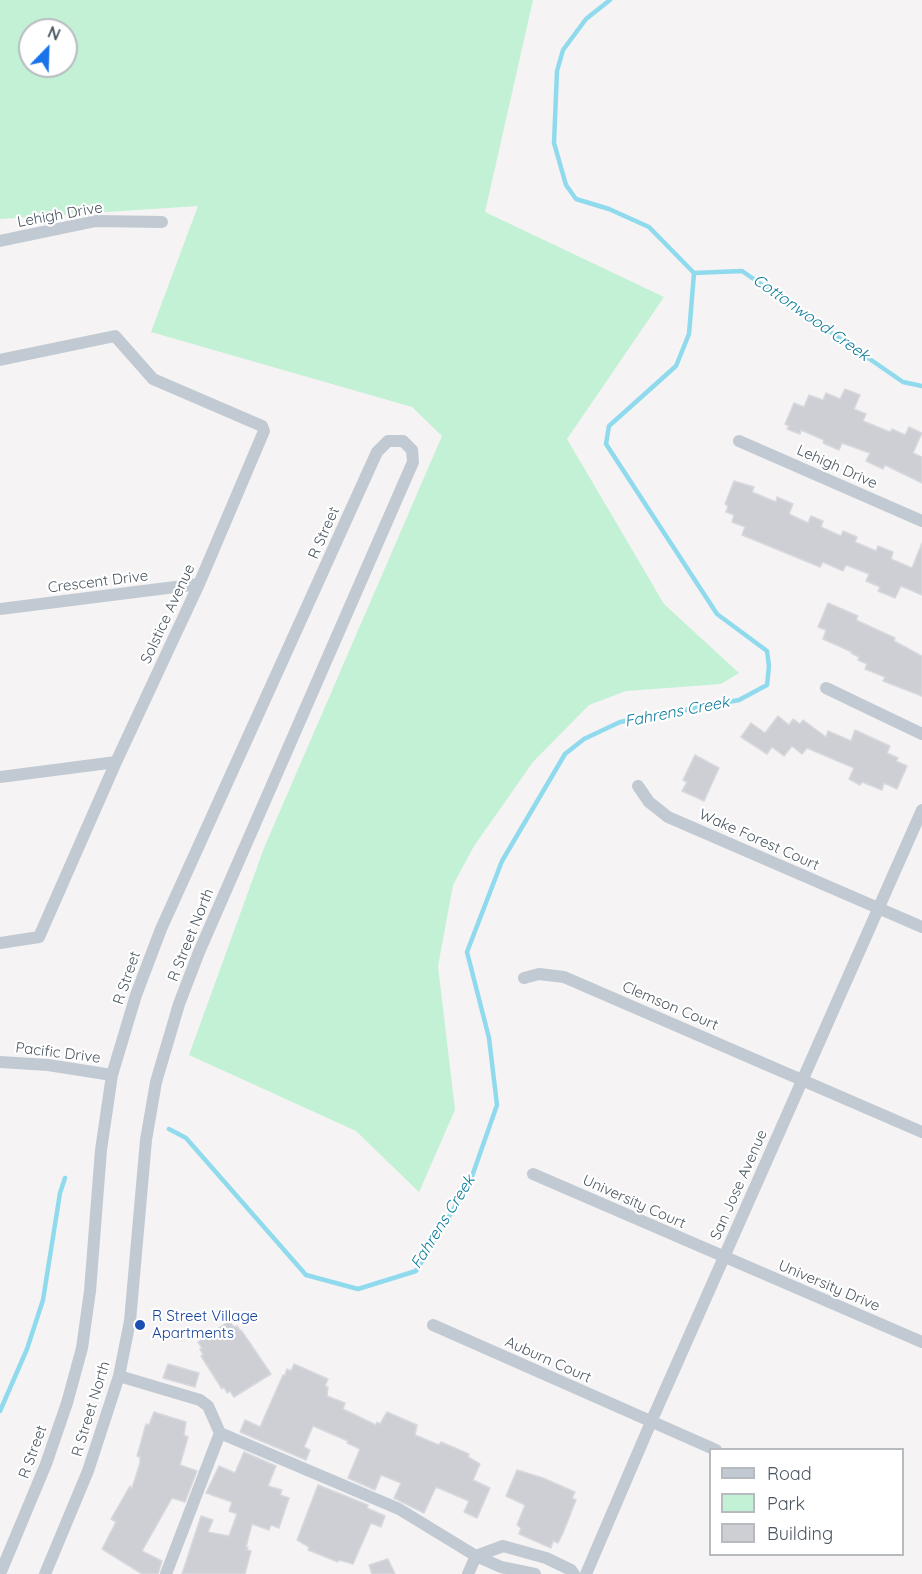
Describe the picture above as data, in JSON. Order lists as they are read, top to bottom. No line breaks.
{"streets":{"street":["Lehigh Drive","R Street","Crescent Drive","Solstice Avenue","Wake Forest Court","R Street North","Clemson Court","Pacific Drive","San Jose Avenue","University Court","University Drive","Auburn Court"]},"crossings":[["R Street","R Street North"],["R Street","Pacific Drive"],["Crescent Drive","Solstice Avenue"],["Wake Forest Court","San Jose Avenue"],["Clemson Court","San Jose Avenue"],["San Jose Avenue","University Court"],["San Jose Avenue","University Drive"],["San Jose Avenue","Auburn Court"],["University Court","University Drive"]],"water":["Cottonwood Creek","Fahrens Creek"],"places":["R Street Village Apartments"],"legend":["Road","Park","Building"],"north":"top right"}
